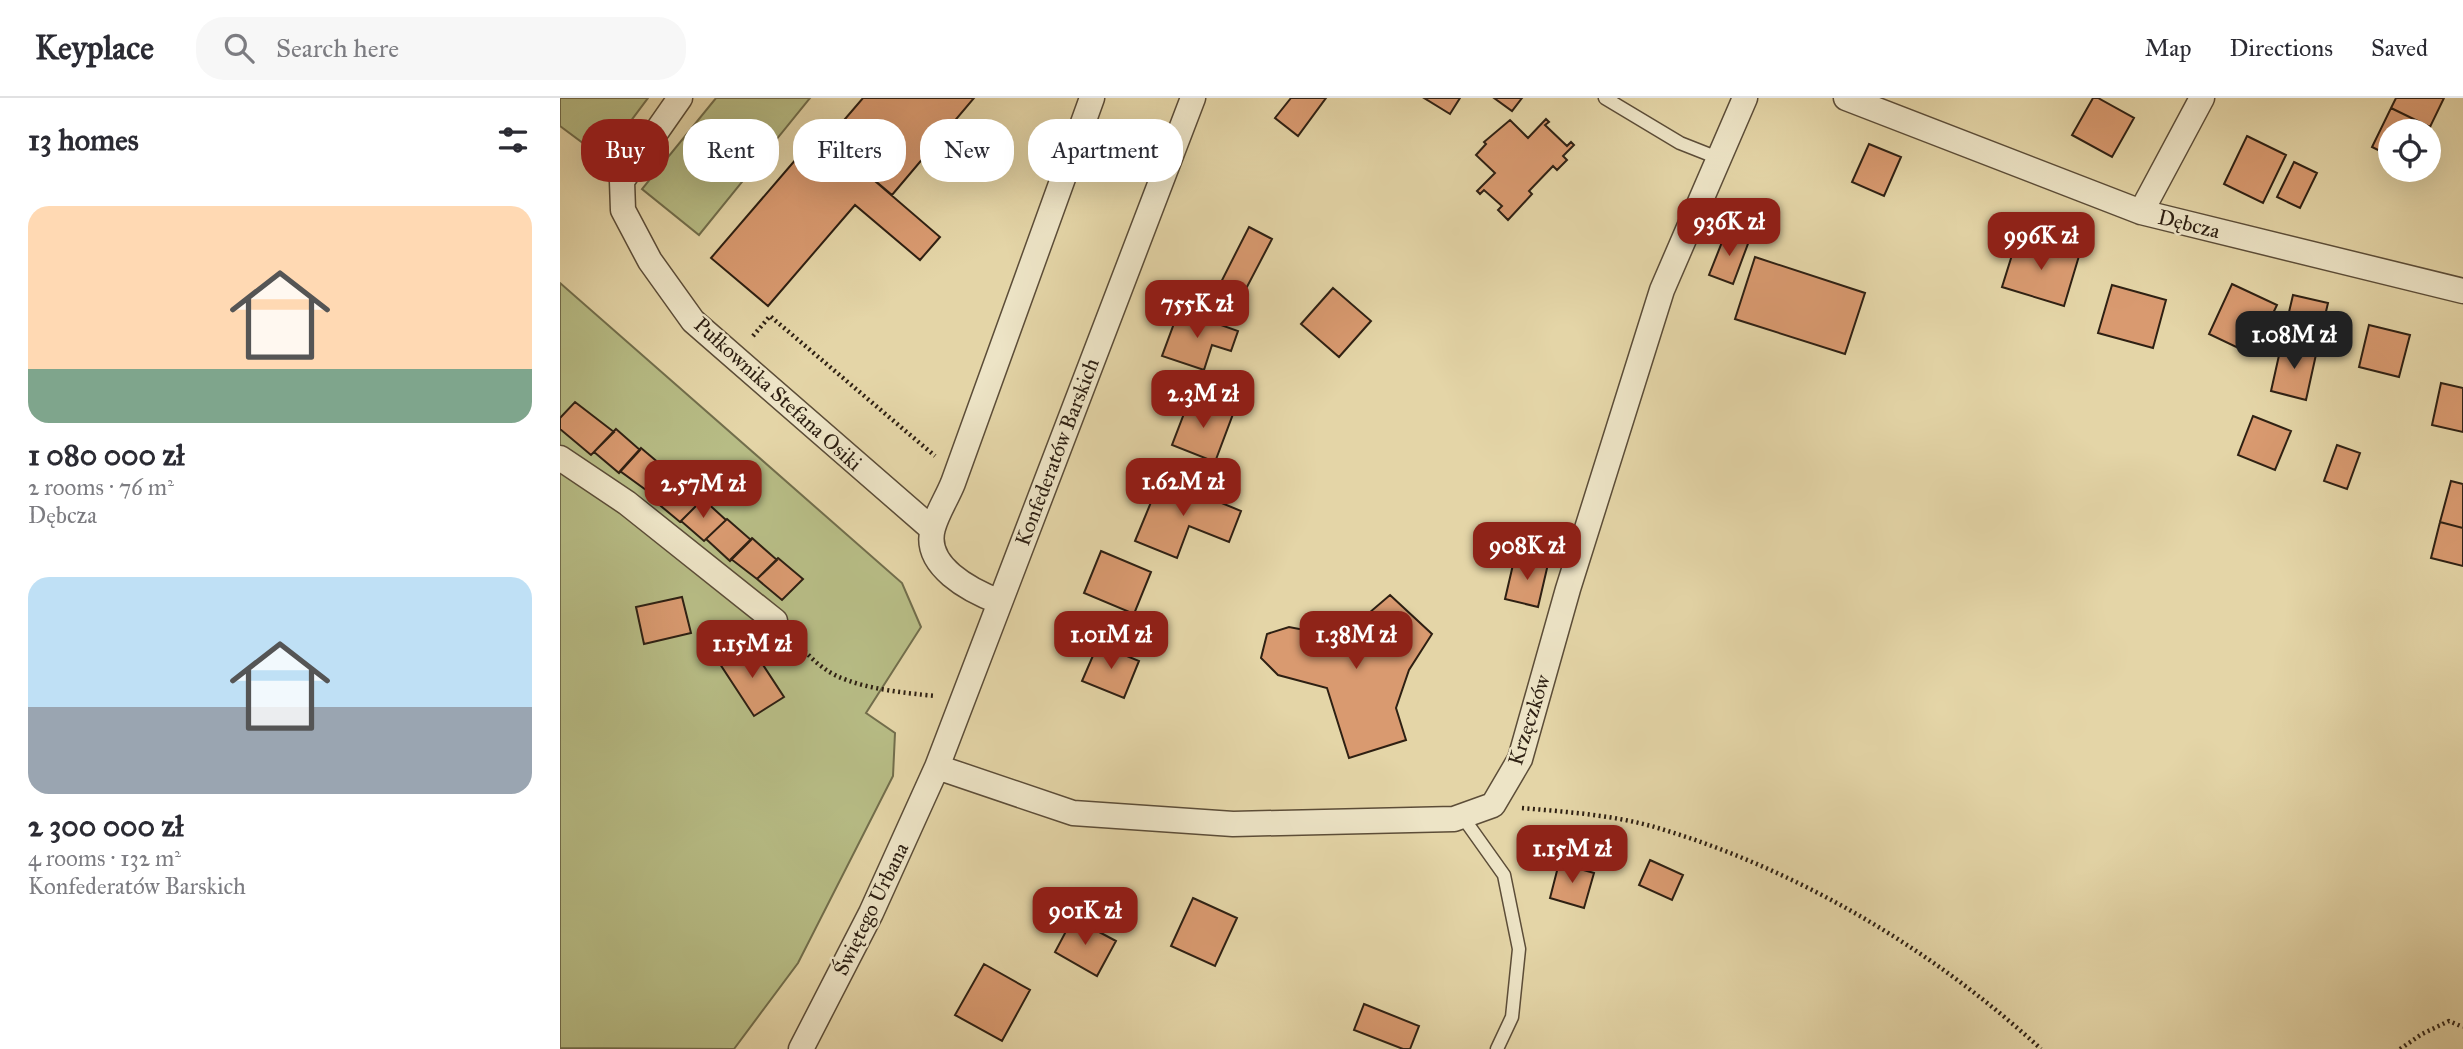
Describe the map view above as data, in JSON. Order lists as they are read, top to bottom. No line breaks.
{"streets":{"street":["Dębcza","Pułkownika Stefana Osiki","Konfederatów Barskich","Krzęczków","Świętego Urbana"]},"crossings":[["Konfederatów Barskich","Świętego Urbana"]],"page":{"header":"Keyplace","search":"Search here","nav":["Map","Directions","Saved"],"heading":"13 homes","chip":["Buy","Rent","Filters","New","Apartment"],"list":[{"name":"1 080 000 zł","note":"2 rooms · 76 m² · Dębcza"},{"name":"2 300 000 zł","note":"4 rooms · 132 m² · Konfederatów Barskich"}],"price":["936K zł","996K zł","755K zł","1.08M zł","2.3M zł","1.62M zł","2.57M zł","908K zł","1.01M zł","1.38M zł","1.15M zł","1.15M zł","901K zł"]}}
